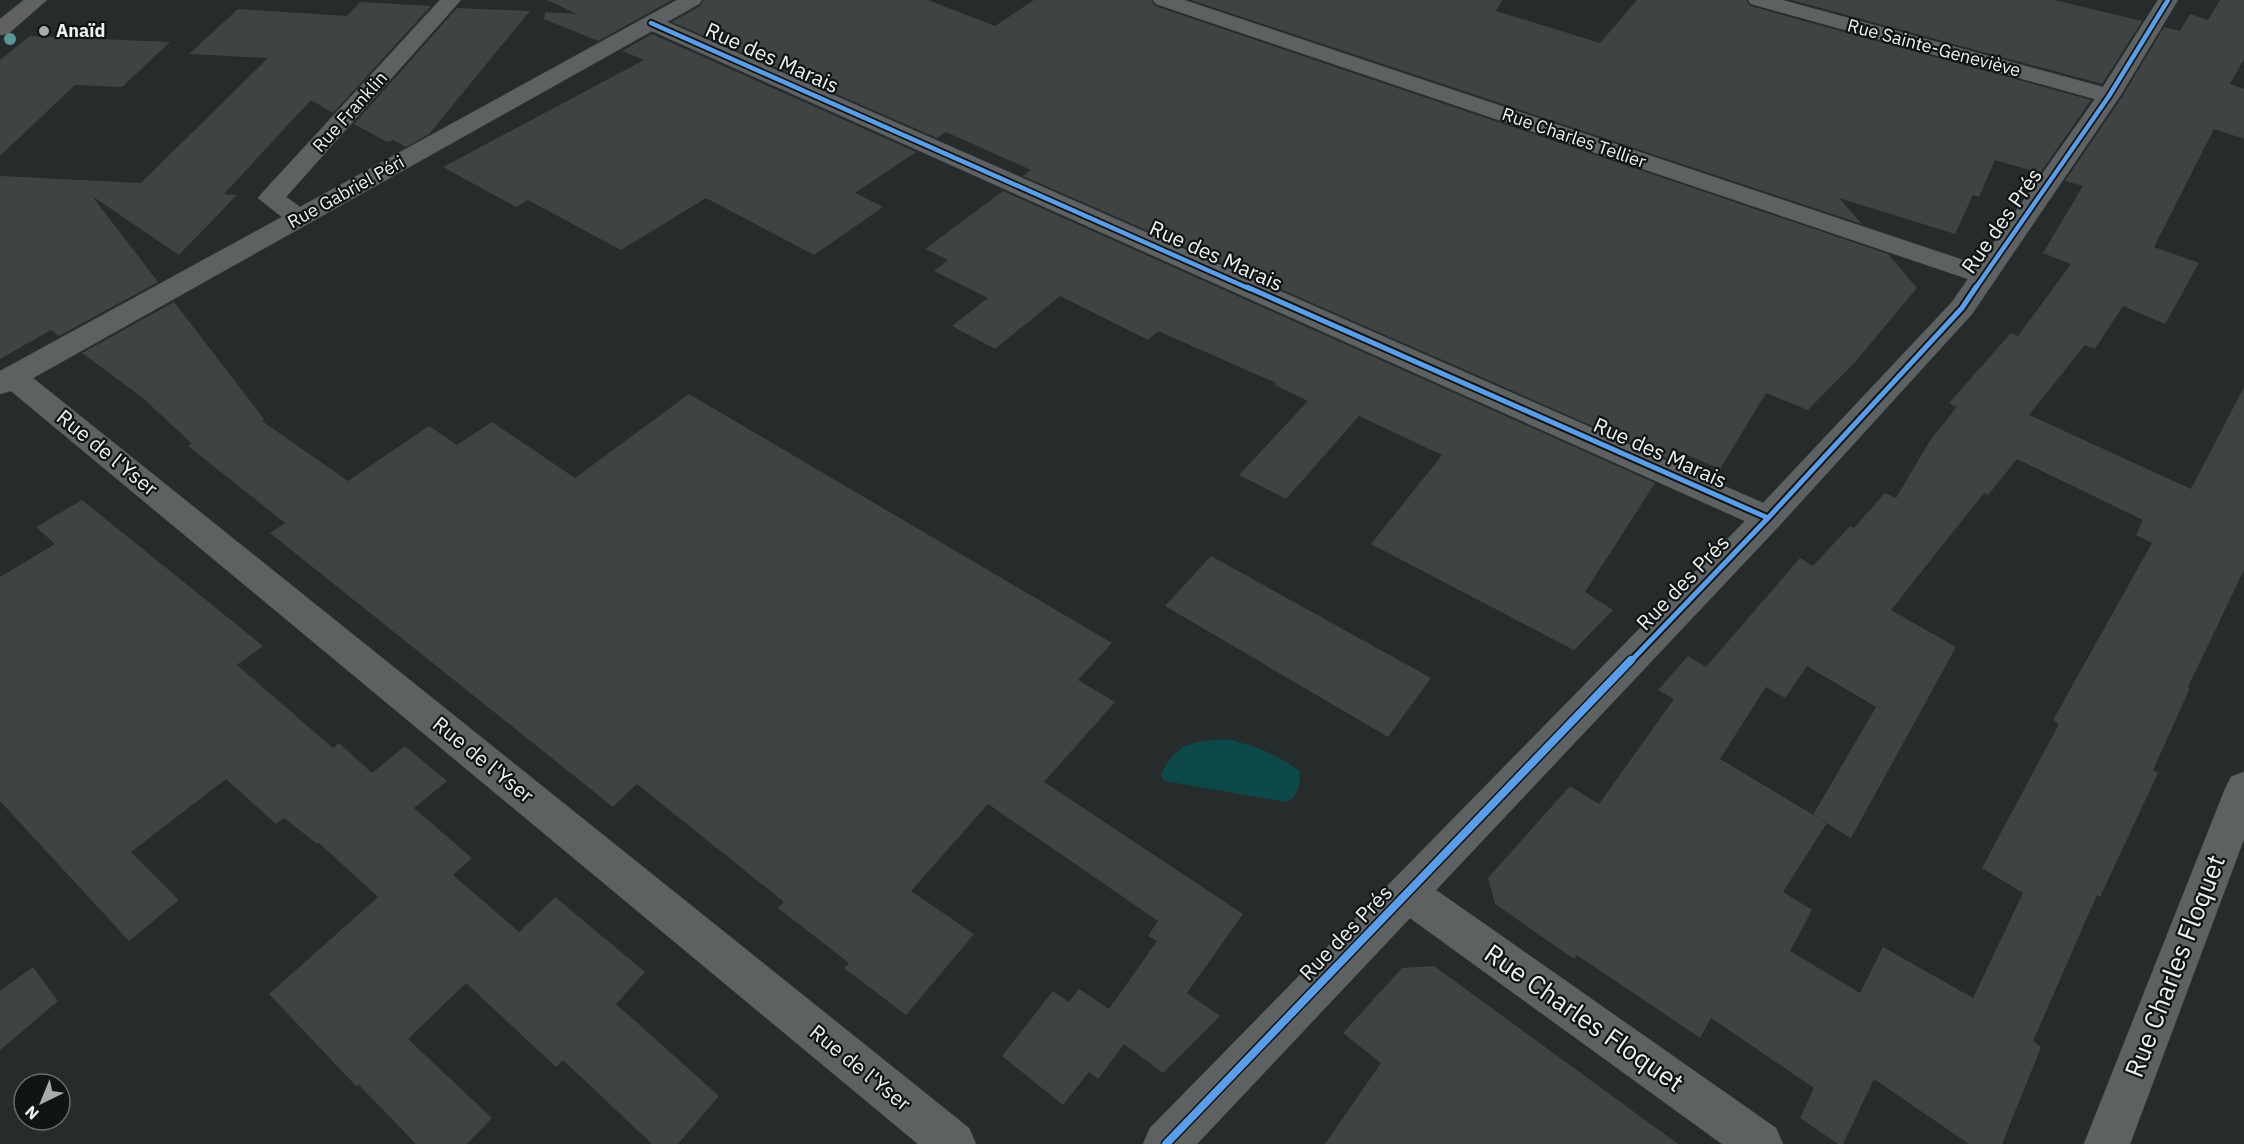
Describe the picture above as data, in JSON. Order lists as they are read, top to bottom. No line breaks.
{"streets":{"street":["Rue Sainte-Geneviève","Rue des Marais","Rue Franklin","Rue Charles Tellier","Rue Gabriel Péri","Rue des Prés","Rue de l'Yser","Rue Charles Floquet"]},"crossings":[["Rue Sainte-Geneviève","Rue des Prés"],["Rue des Marais","Rue Gabriel Péri"],["Rue des Marais","Rue des Prés"],["Rue Franklin","Rue Gabriel Péri"],["Rue Charles Tellier","Rue des Prés"],["Rue Gabriel Péri","Rue de l'Yser"],["Rue des Prés","Rue Charles Floquet"]],"places":["Anaïd"],"north":"bottom left"}
